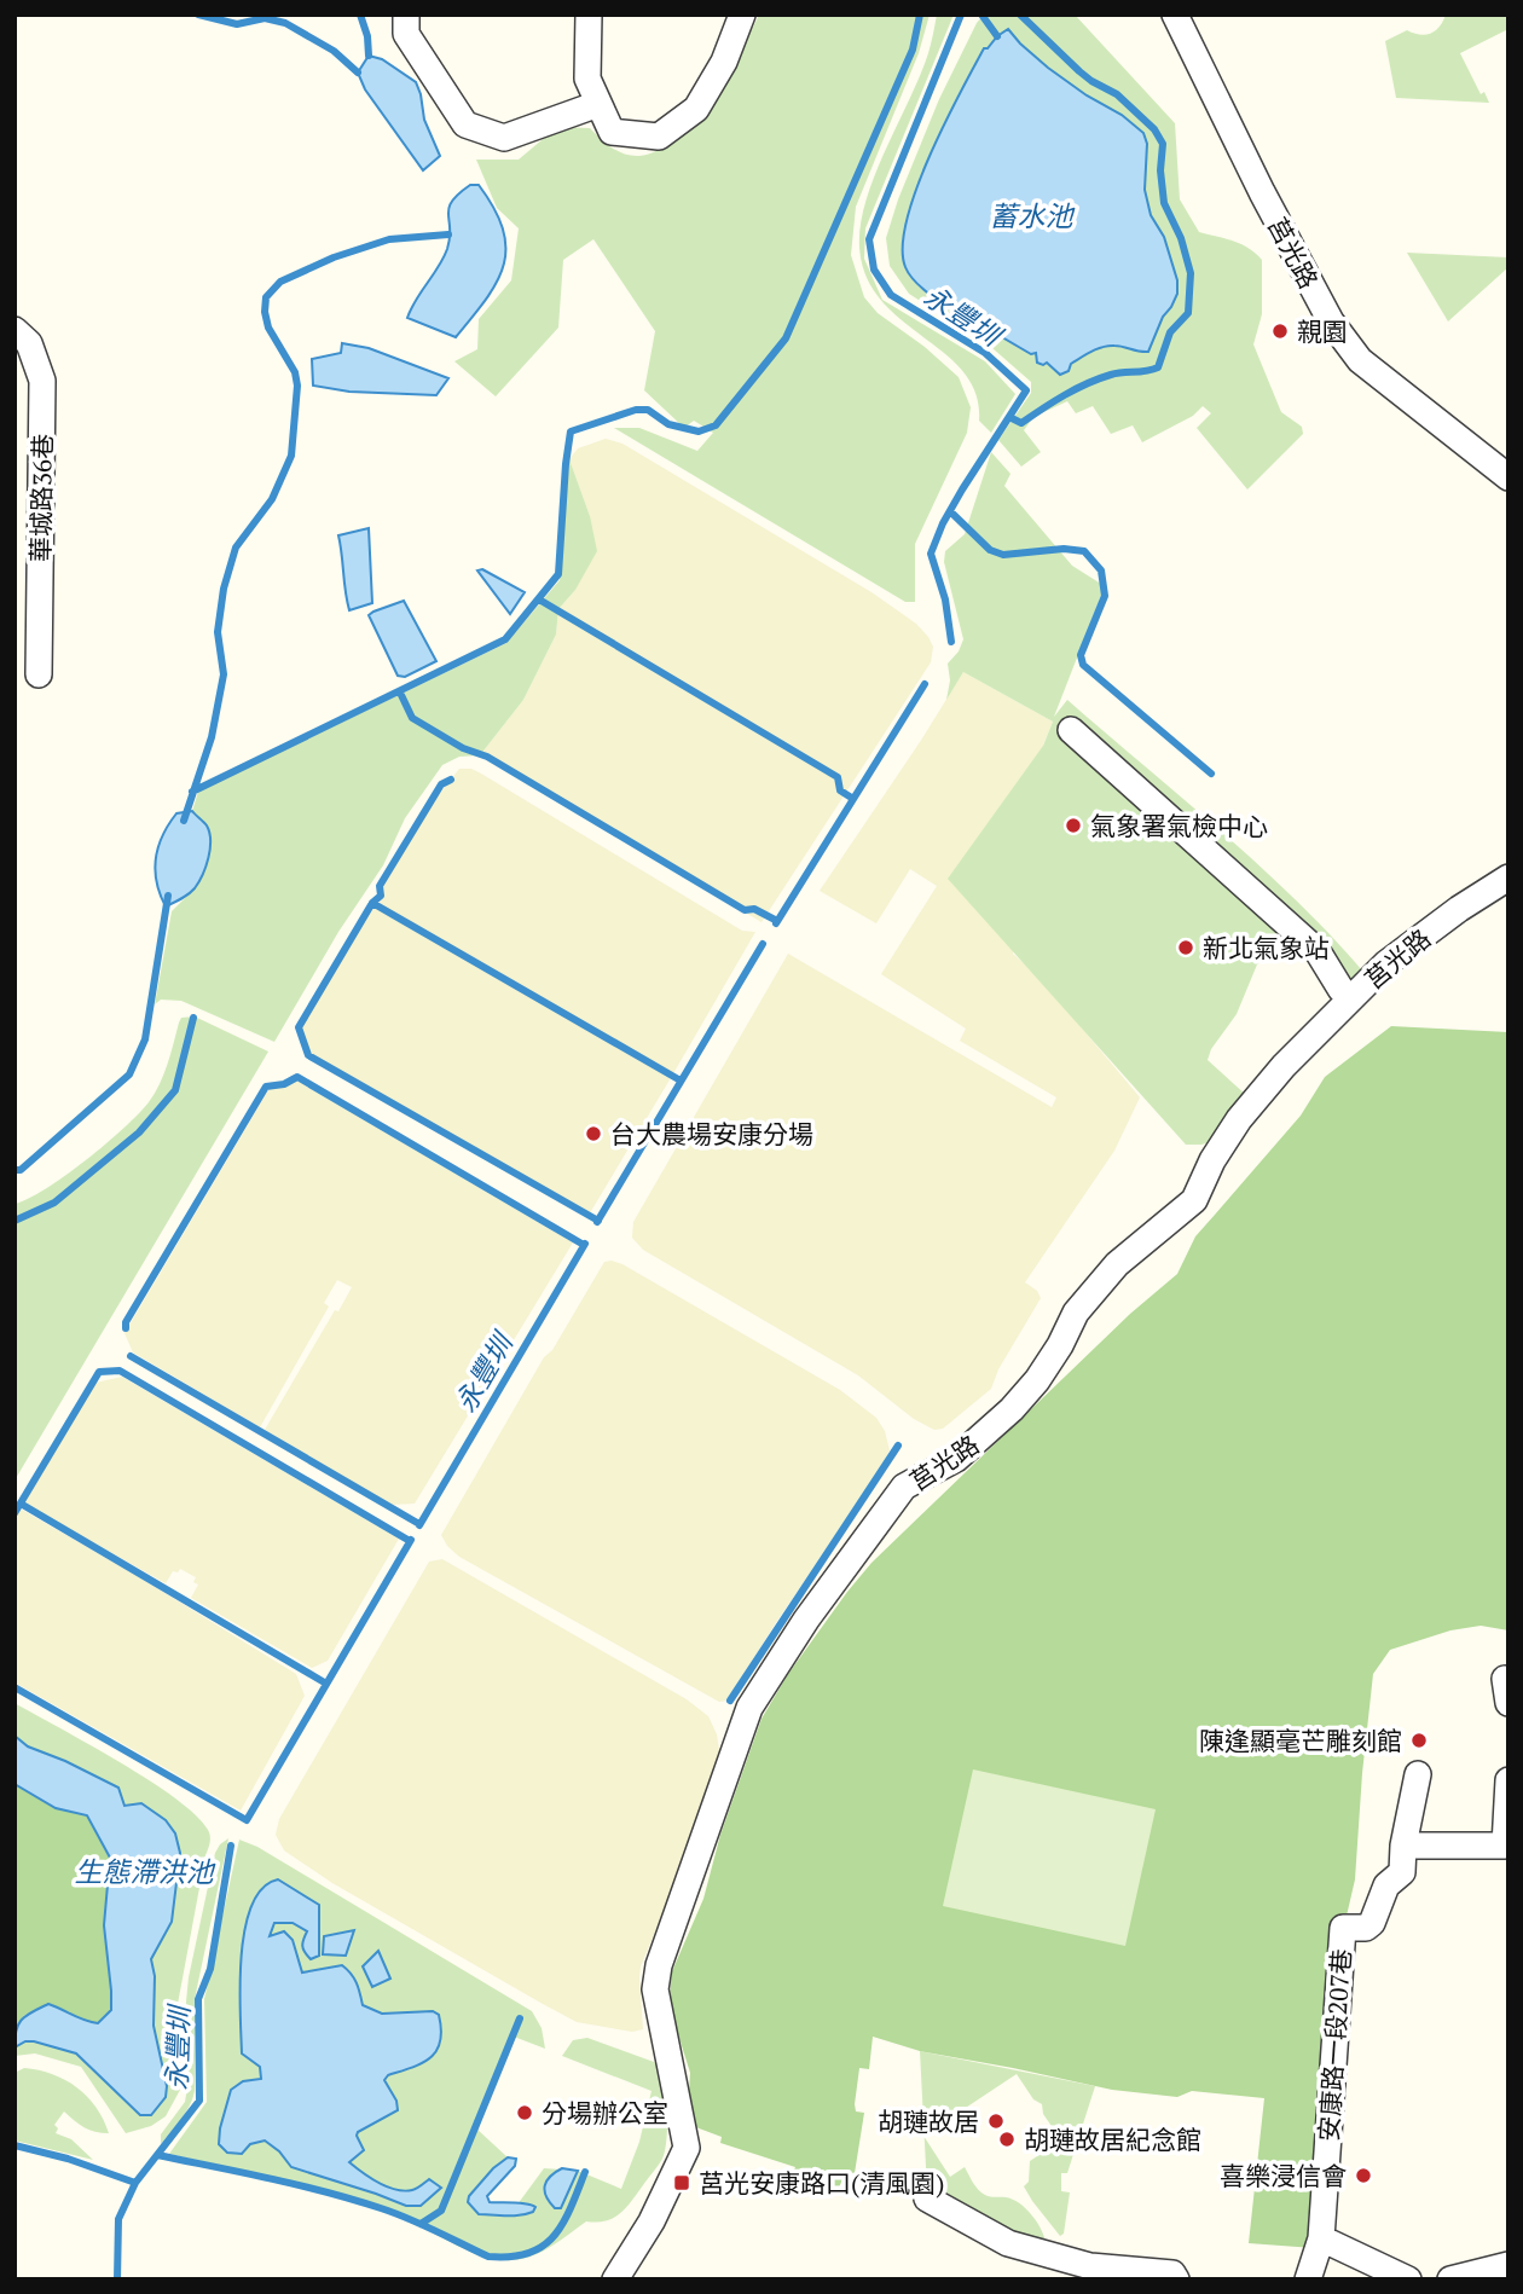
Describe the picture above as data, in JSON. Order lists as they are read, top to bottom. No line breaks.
{"streets":{"lane":["莒光路","華城路36巷","安康路一段207巷"]},"water":["蓄水池","永豐圳","生態滯洪池"],"places":{"other":["親園","氣象署氣檢中心","新北氣象站","台大農場安康分場","陳逢顯毫芒雕刻館","分場辦公室","胡璉故居","胡璉故居紀念館","喜樂浸信會"],"transit":["莒光安康路口(清風園)"]}}
